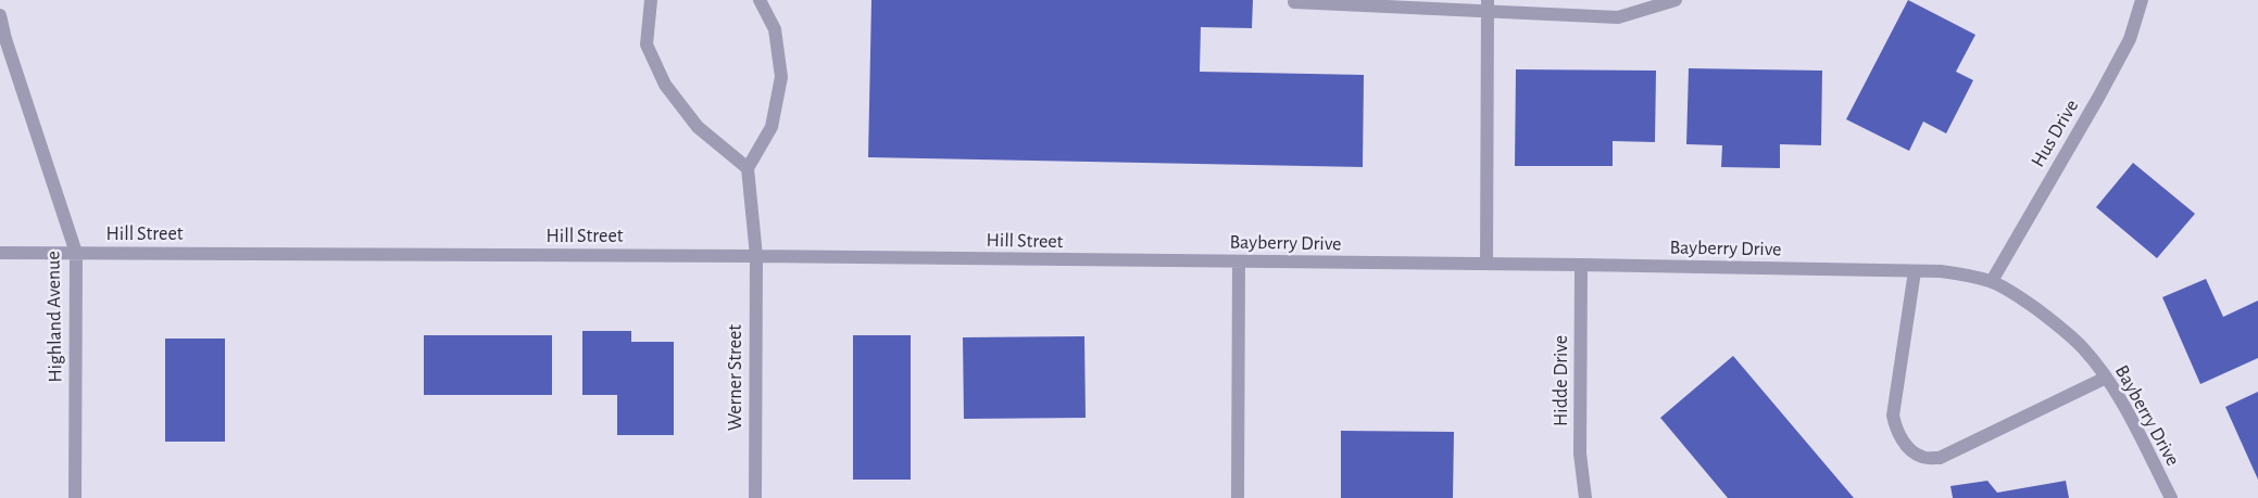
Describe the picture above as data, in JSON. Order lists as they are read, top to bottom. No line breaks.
{"streets":{"street":["Hus Drive","Hill Street","Bayberry Drive","Highland Avenue","Werner Street","Hidde Drive"]},"crossings":[["Hus Drive","Bayberry Drive"],["Hill Street","Bayberry Drive"],["Hill Street","Highland Avenue"],["Hill Street","Werner Street"],["Bayberry Drive","Hidde Drive"]]}
